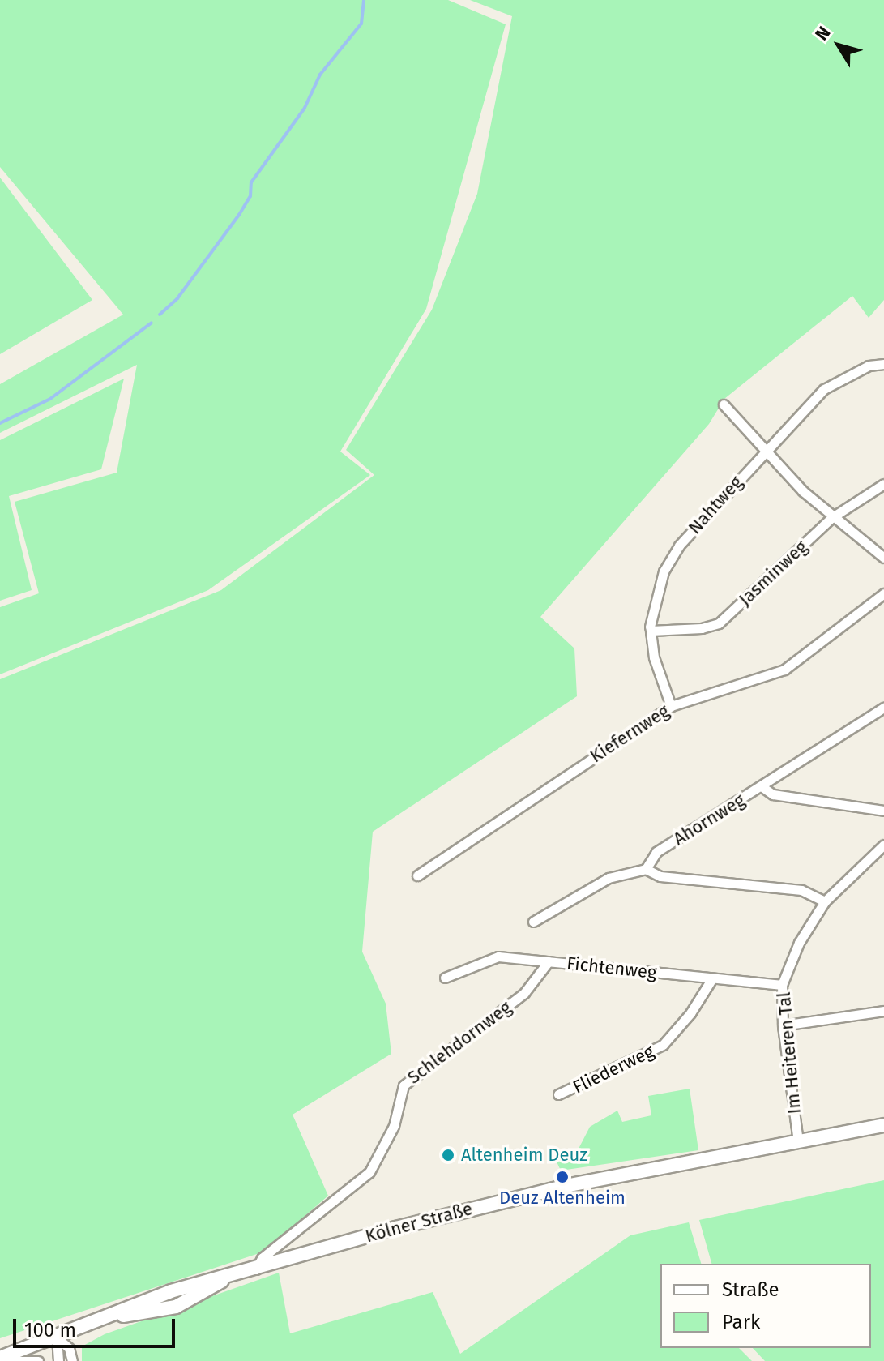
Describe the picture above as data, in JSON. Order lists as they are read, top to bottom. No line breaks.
{"streets":{"main road":["Kölner Straße"],"street":["Nahtweg","Jasminweg","Kiefernweg","Ahornweg","Fichtenweg","Schlehdornweg","Im Heiteren Tal","Fliederweg"]},"crossings":[["Nahtweg","Jasminweg"],["Nahtweg","Kiefernweg"],["Fichtenweg","Schlehdornweg"],["Fichtenweg","Im Heiteren Tal"],["Fichtenweg","Fliederweg"],["Schlehdornweg","Kölner Straße"],["Im Heiteren Tal","Kölner Straße"]],"places":["Altenheim Deuz","Deuz Altenheim"],"legend":["Straße","Park"],"scale_bar":"100 m","north":"top left"}
